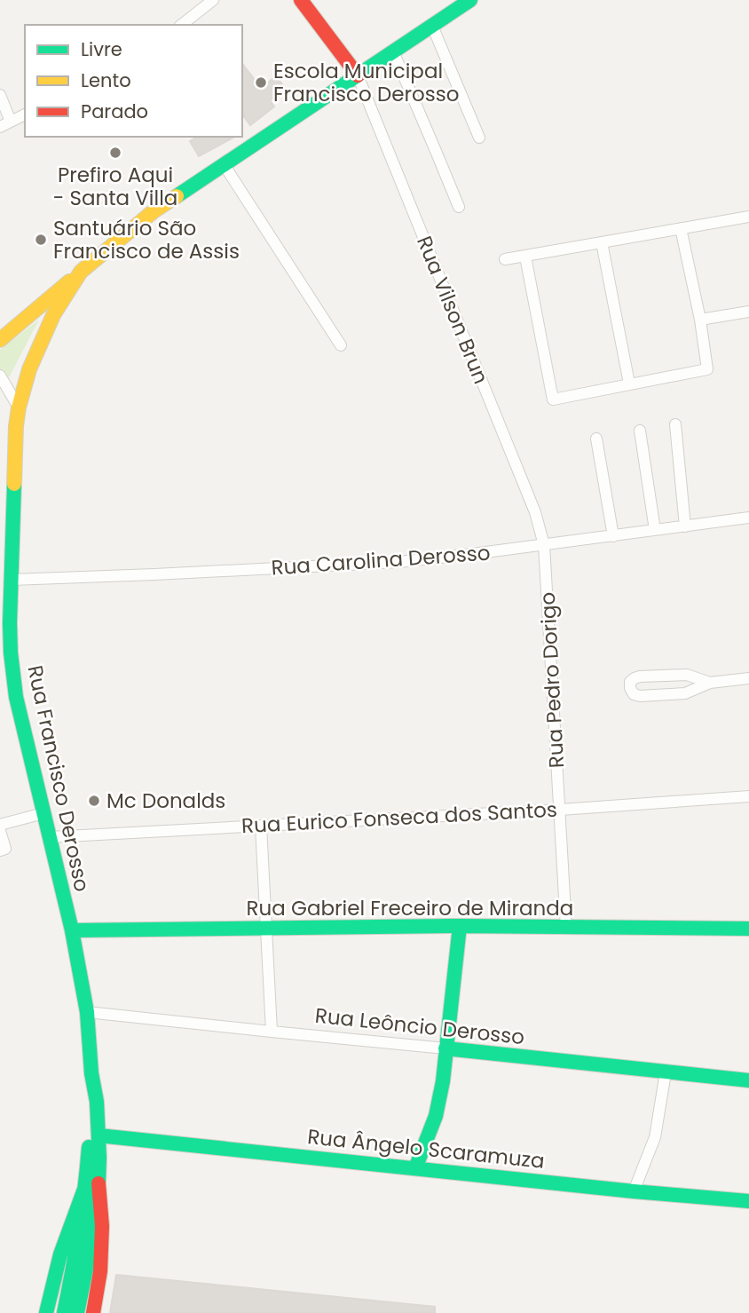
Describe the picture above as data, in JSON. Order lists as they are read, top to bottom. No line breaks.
{"streets":{"main road":["Rua Francisco Derosso","Rua Gabriel Freceiro de Miranda","Rua Leôncio Derosso","Rua Ângelo Scaramuza"],"street":["Rua Vilson Brun","Rua Carolina Derosso","Rua Pedro Dorigo","Rua Eurico Fonseca dos Santos"]},"crossings":[["Rua Vilson Brun","Rua Carolina Derosso"],["Rua Vilson Brun","Rua Pedro Dorigo"],["Rua Vilson Brun","Rua Francisco Derosso"],["Rua Carolina Derosso","Rua Pedro Dorigo"],["Rua Carolina Derosso","Rua Francisco Derosso"],["Rua Pedro Dorigo","Rua Eurico Fonseca dos Santos"],["Rua Pedro Dorigo","Rua Gabriel Freceiro de Miranda"],["Rua Francisco Derosso","Rua Eurico Fonseca dos Santos"],["Rua Francisco Derosso","Rua Gabriel Freceiro de Miranda"],["Rua Francisco Derosso","Rua Leôncio Derosso"],["Rua Francisco Derosso","Rua Ângelo Scaramuza"]],"places":["Escola Municipal Francisco Derosso","Prefiro Aqui - Santa Villa","Santuário São Francisco de Assis","Mc Donalds"],"legend":["Livre","Lento","Parado"]}
